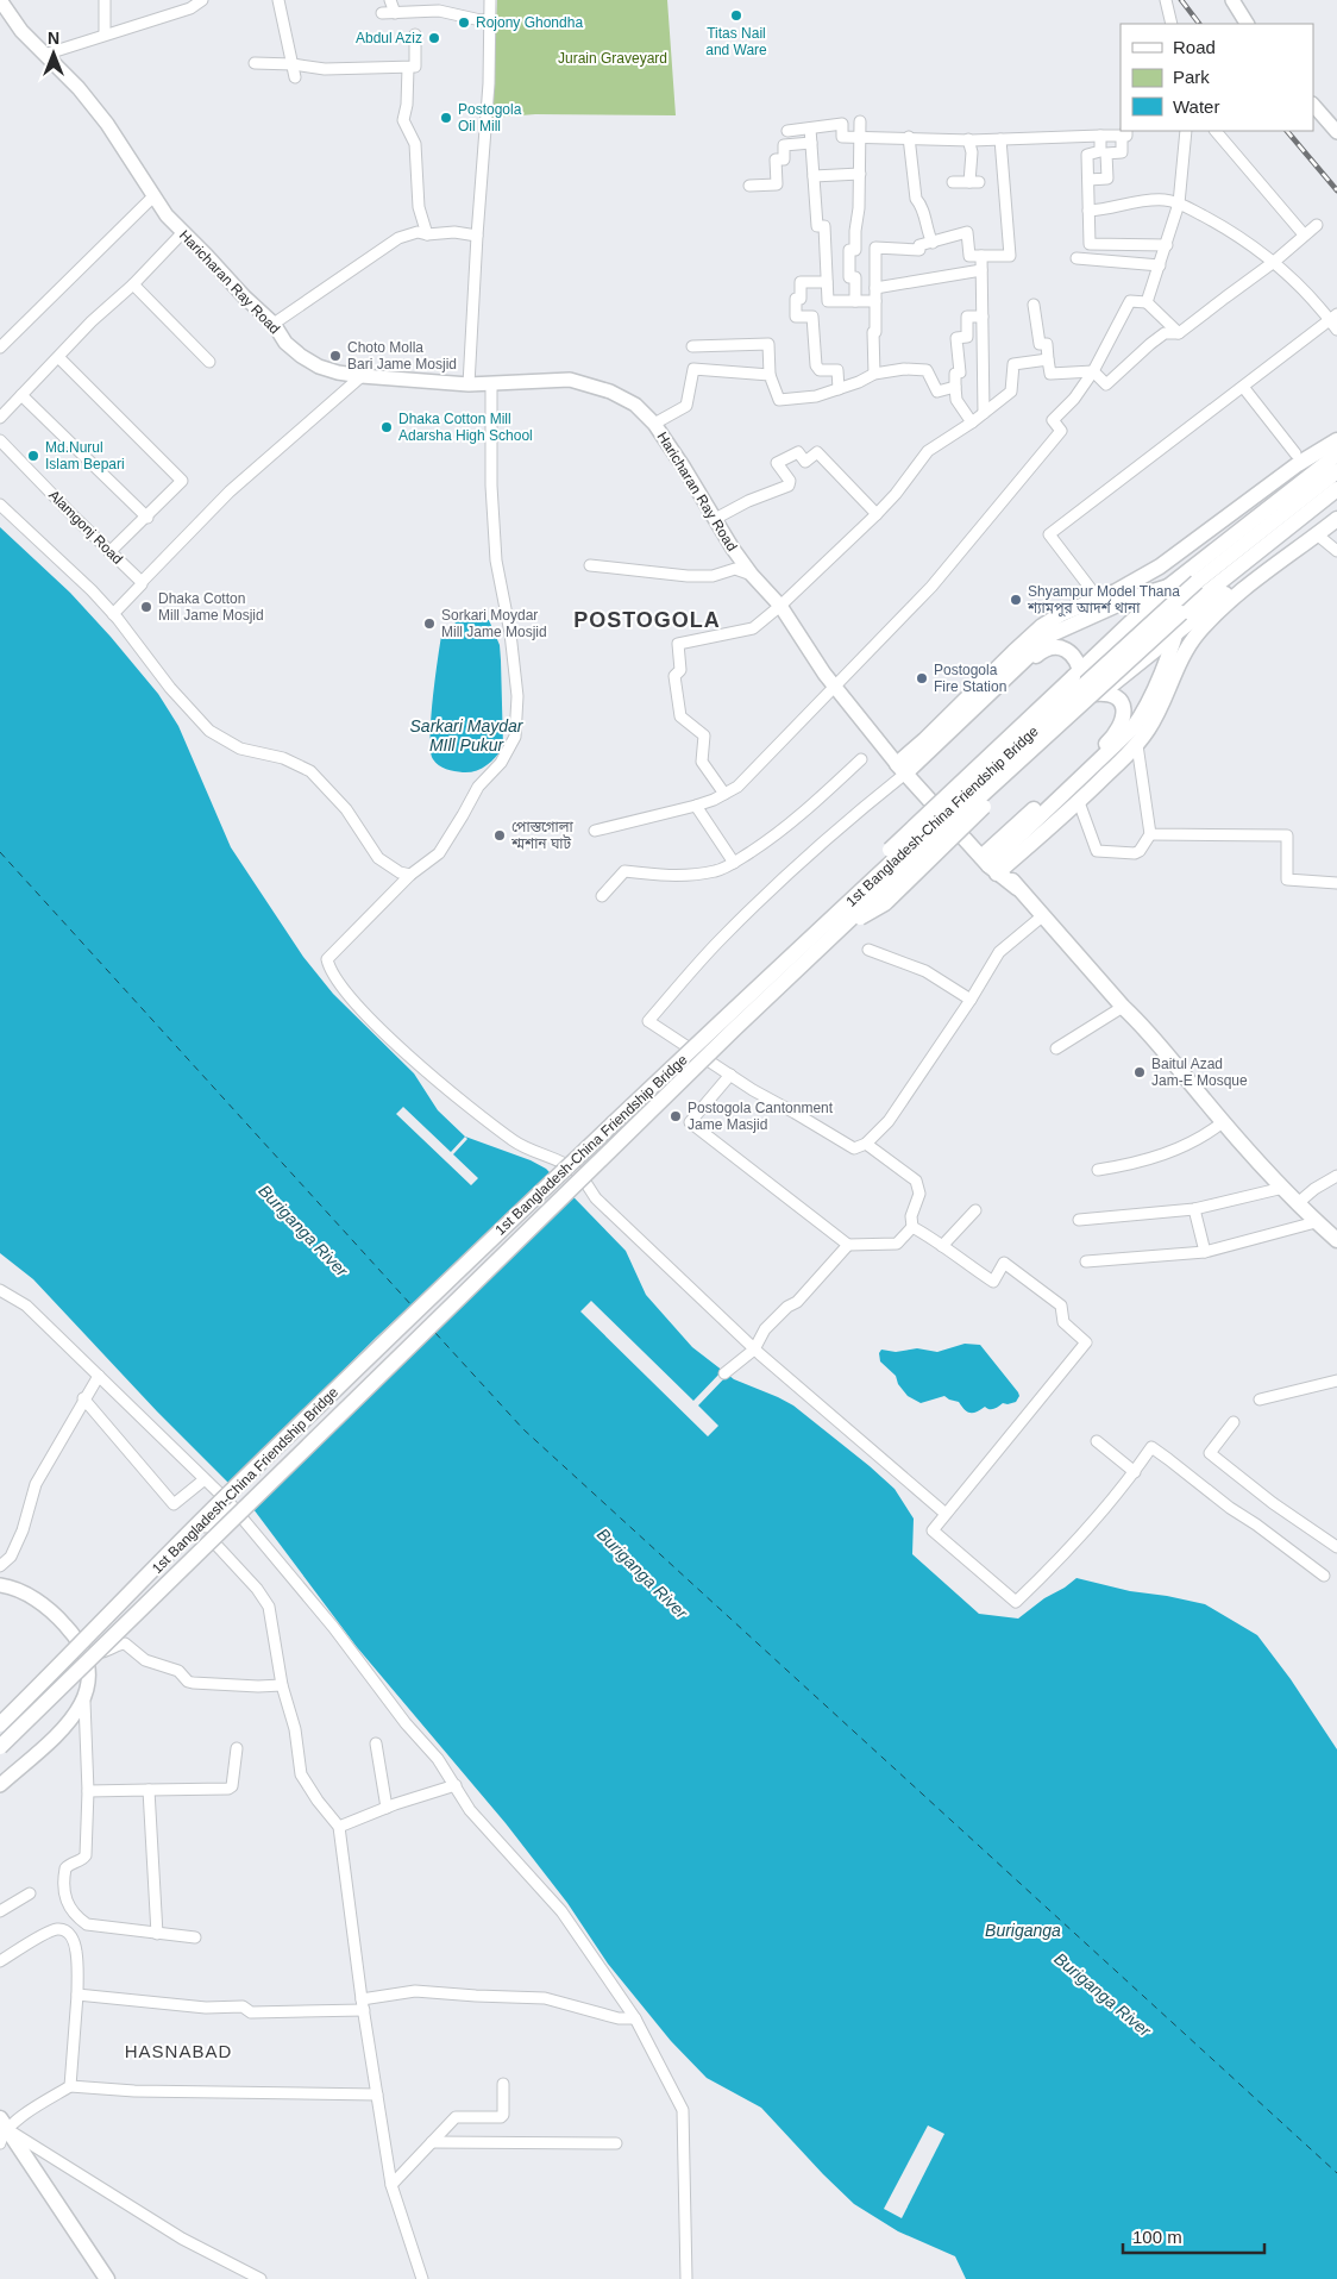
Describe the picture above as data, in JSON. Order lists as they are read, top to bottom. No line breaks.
{"streets":{"highway":["1st Bangladesh-China Friendship Bridge"],"main road":["Haricharan Ray Road"],"street":["Alamgonj Road"]},"districts":["POSTOGOLA","HASNABAD"],"water":["Sarkari Maydar MIll Pukur","Buriganga River","Buriganga"],"parks":["Jurain Graveyard"],"places":["Titas Nail and Ware","Rojony Ghondha","Abdul Aziz","Postogola Oil Mill","Choto Molla Bari Jame Mosjid","Dhaka Cotton Mill Adarsha High School","Md.Nurul Islam Bepari","Shyampur Model Thana শ্যামপুর আদর্শ থানা","Dhaka Cotton Mill Jame Mosjid","Sorkari Moydar Mill Jame Mosjid","Postogola Fire Station","পোস্তগোলা শ্মশান ঘাট","Baitul Azad Jam-E Mosque","Postogola Cantonment Jame Masjid"],"legend":["Road","Park","Water"],"scale_bar":"100 m","north":"top"}
